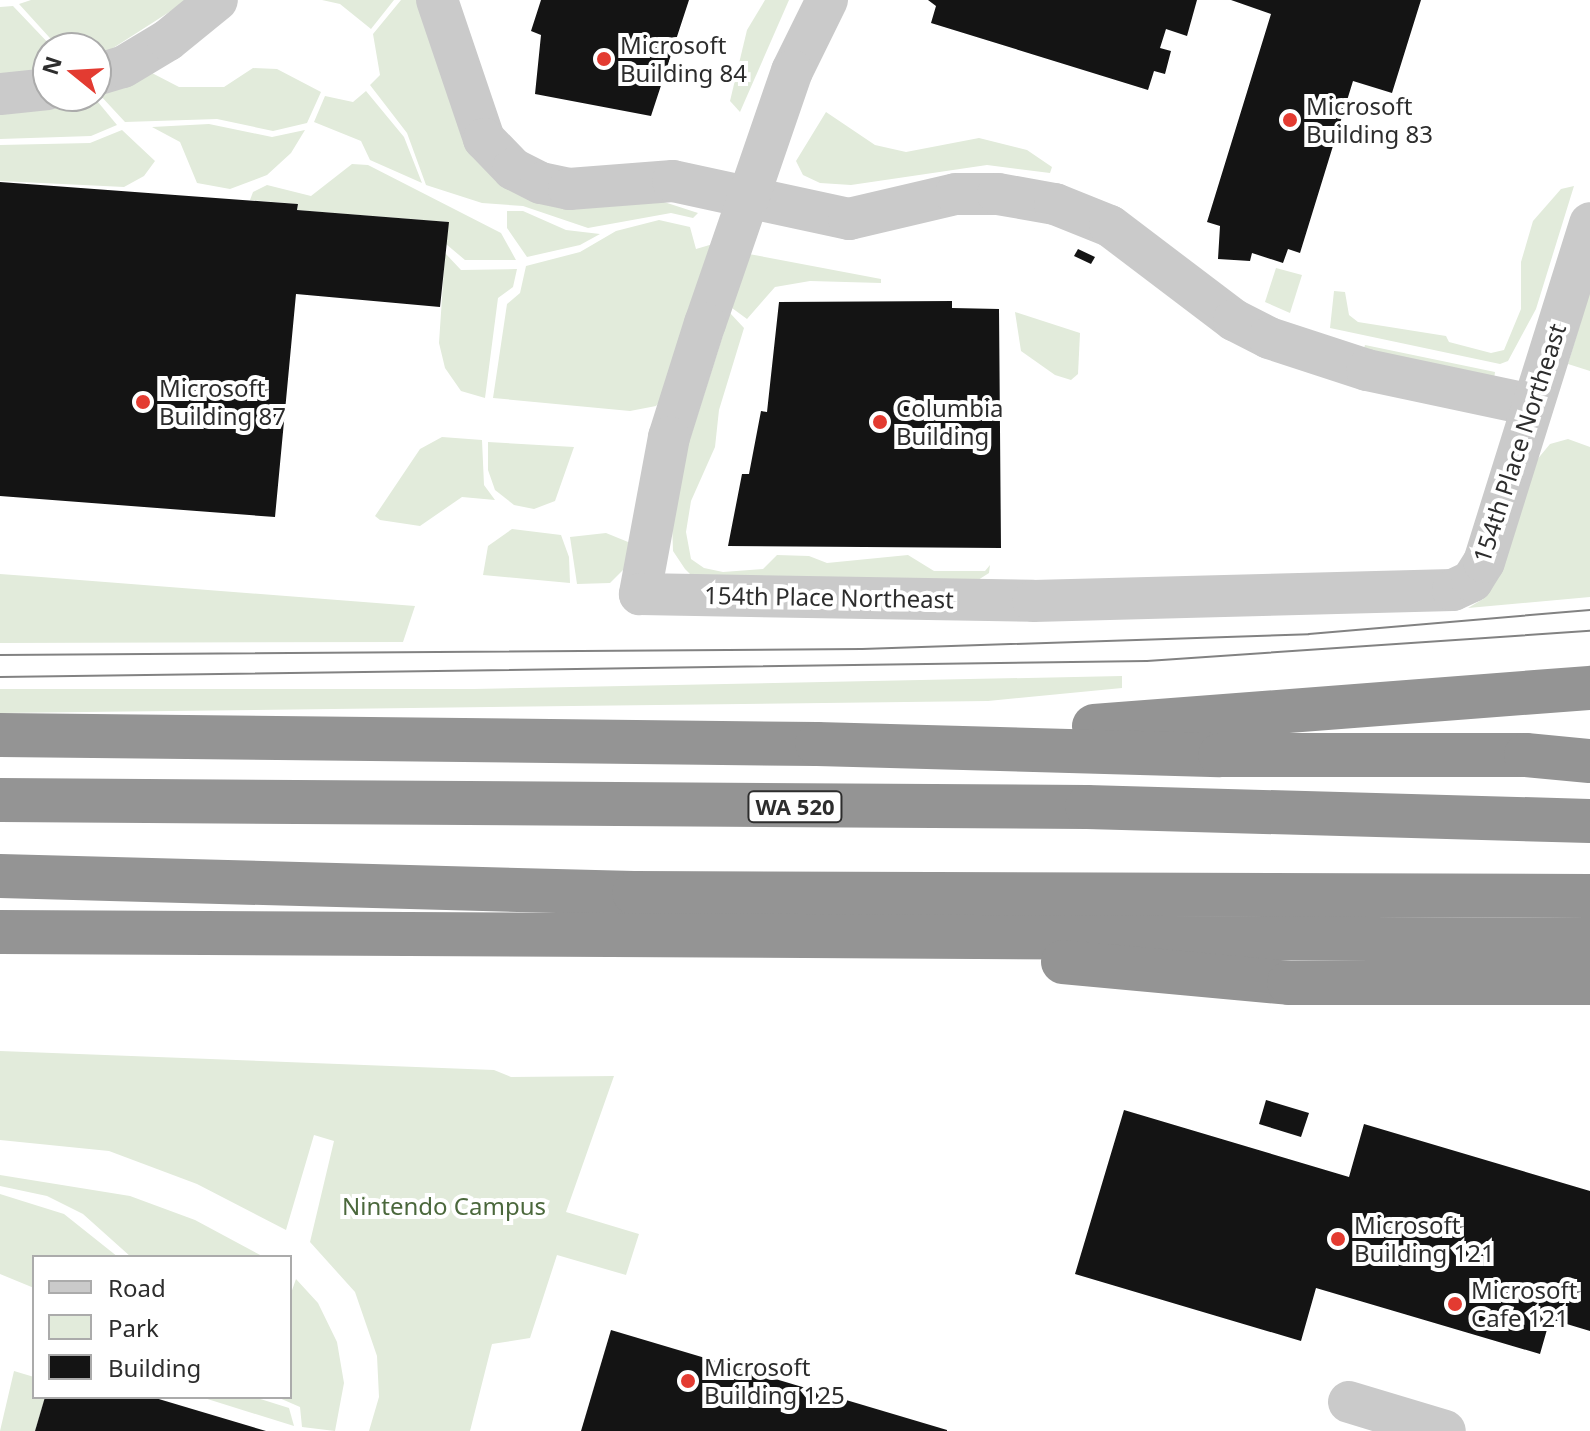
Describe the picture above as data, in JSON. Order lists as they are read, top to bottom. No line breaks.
{"streets":{"highway":["WA 520"],"street":["154th Place Northeast"]},"parks":["Nintendo Campus"],"places":["Microsoft Building 84","Microsoft Building 83","Microsoft Building 87","Columbia Building","Microsoft Building 121","Microsoft Cafe 121","Microsoft Building 125"],"legend":["Road","Park","Building"],"north":"left"}
